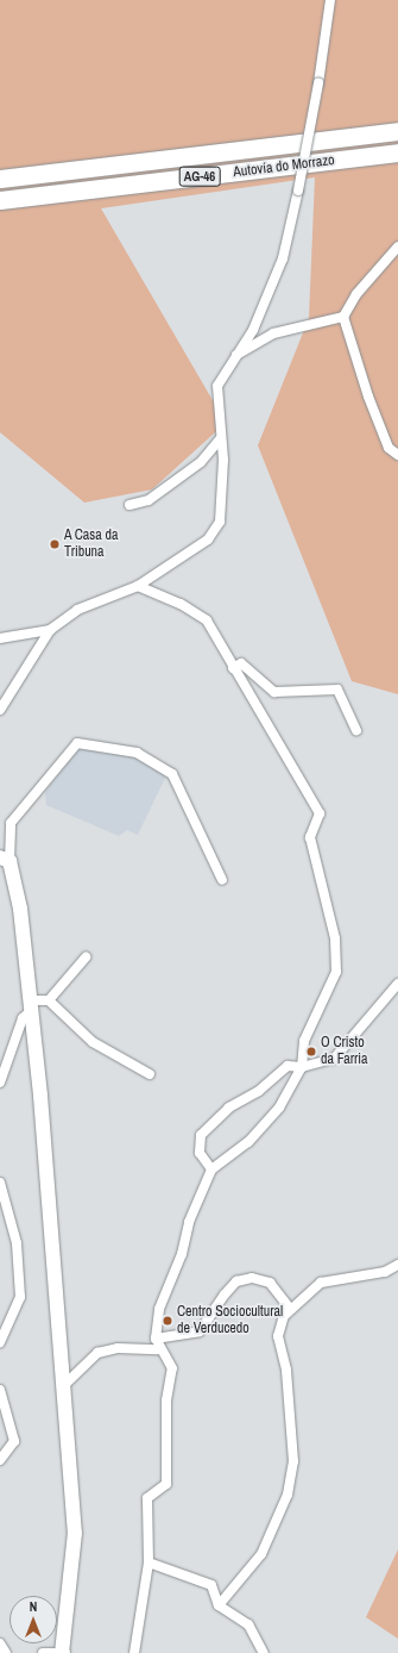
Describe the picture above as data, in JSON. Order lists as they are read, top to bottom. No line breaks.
{"streets":{"highway":["Autovía do Morrazo","AG-46"]},"places":["A Casa da Tribuna","O Cristo da Farria","Centro Sociocultural de Verducedo"],"north":"top"}
